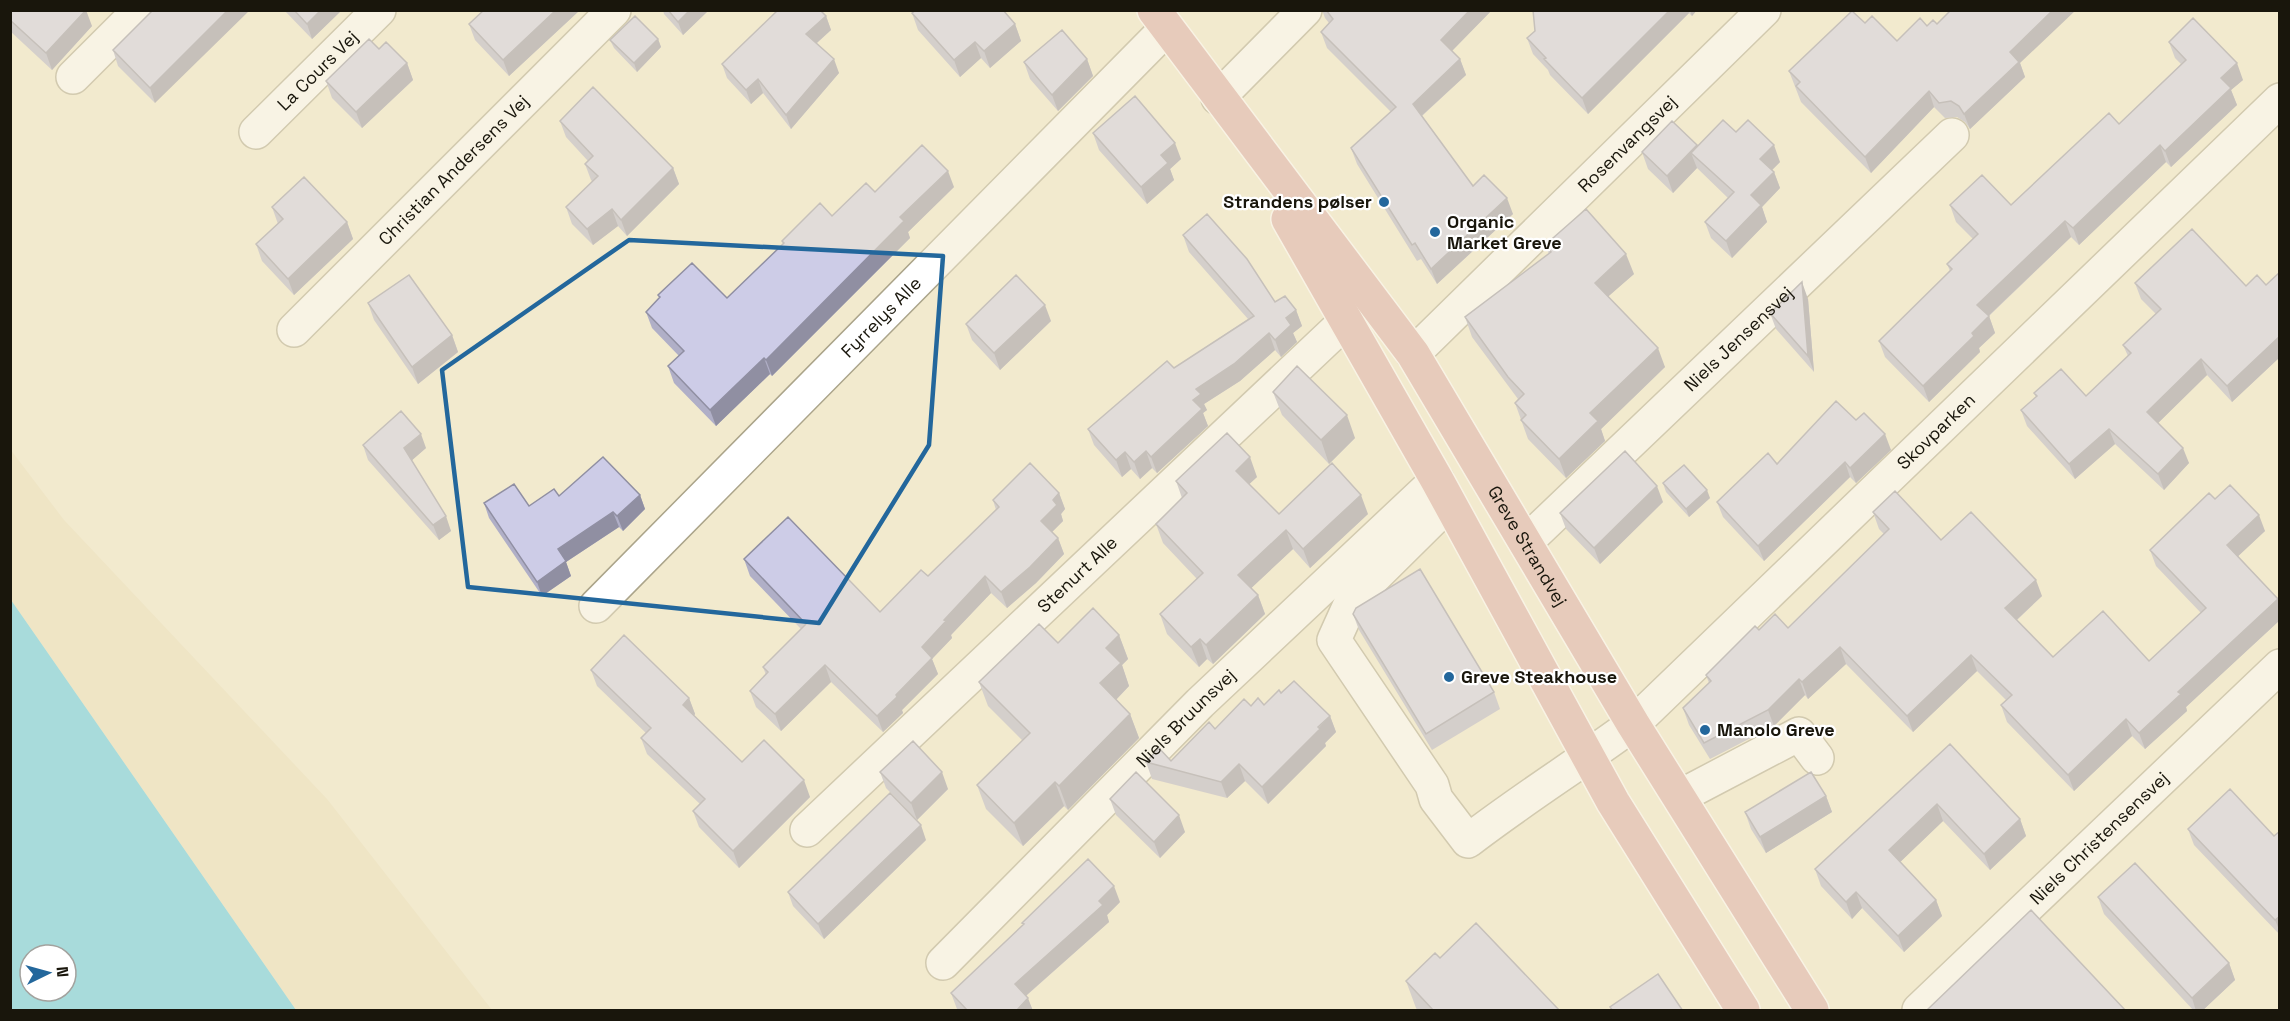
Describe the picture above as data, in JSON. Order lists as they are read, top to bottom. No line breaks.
{"streets":{"main road":["Greve Strandvej"],"street":["La Cours Vej","Rosenvangsvej","Christian Andersens Vej","Fyrrelys Alle","Niels Jensensvej","Skovparken","Stenurt Alle","Niels Bruunsvej","Niels Christensensvej"]},"crossings":[["Rosenvangsvej","Greve Strandvej"],["Fyrrelys Alle","Greve Strandvej"],["Niels Jensensvej","Greve Strandvej"],["Skovparken","Greve Strandvej"],["Skovparken","Niels Bruunsvej"],["Greve Strandvej","Stenurt Alle"],["Greve Strandvej","Niels Bruunsvej"]],"places":["Strandens pølser","Organic Market Greve","Greve Steakhouse","Manolo Greve"],"north":"right"}
